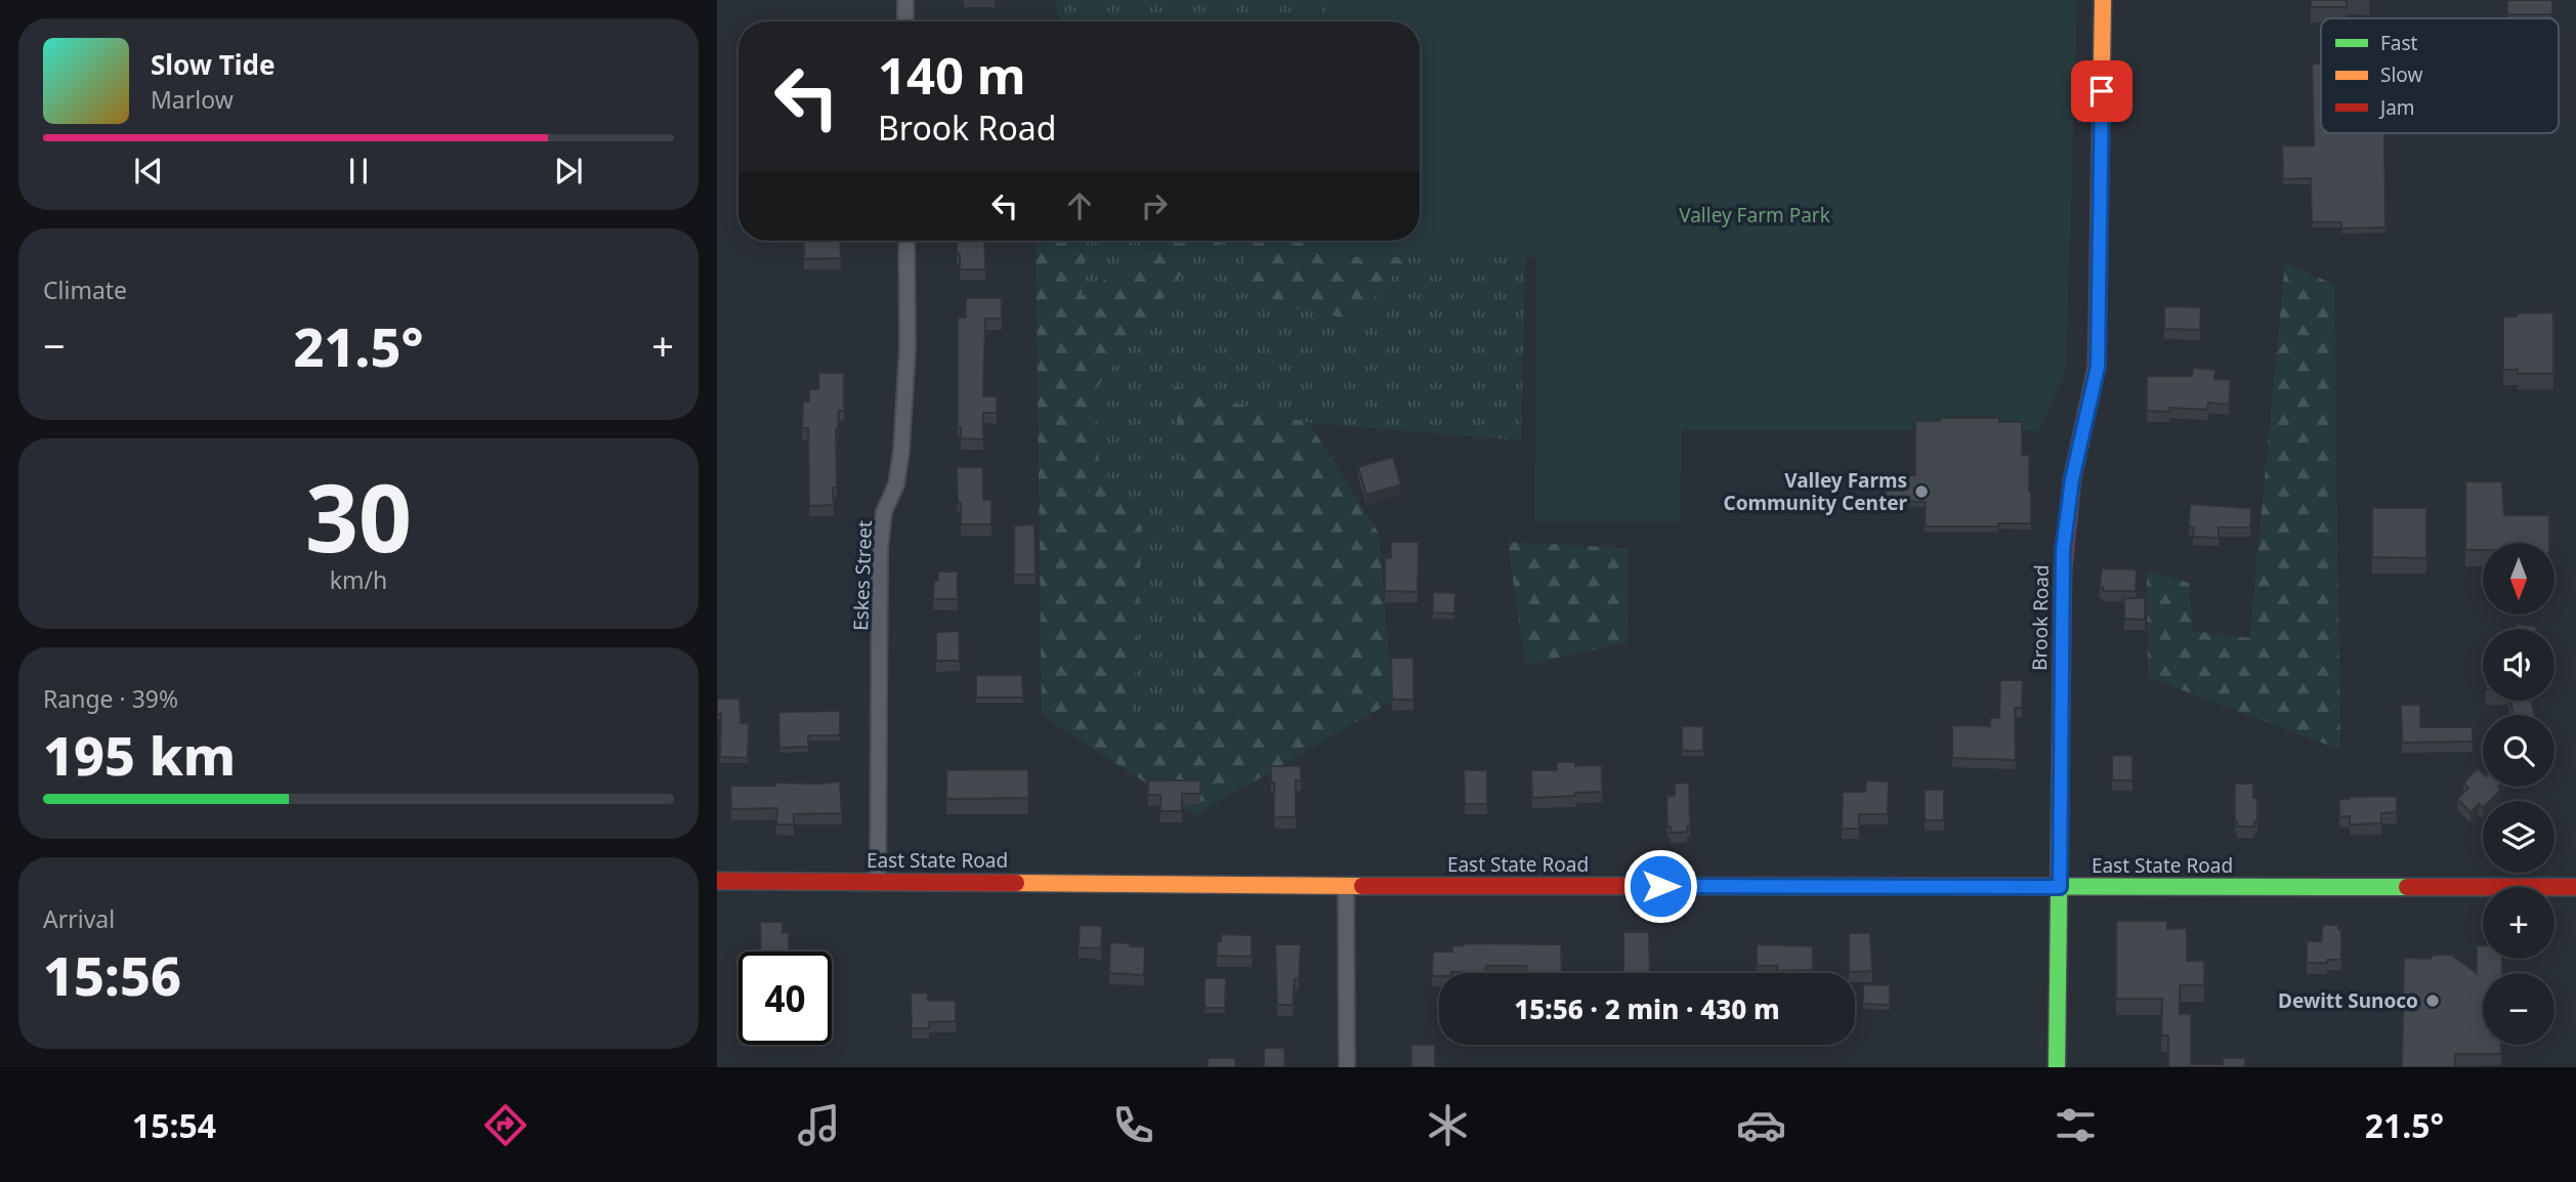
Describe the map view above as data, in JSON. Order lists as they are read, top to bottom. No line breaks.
{"streets":{"street":["Eskes Street","Brook Road","East State Road"]},"crossings":[["Eskes Street","East State Road"],["Brook Road","East State Road"]],"parks":["Valley Farm Park"],"places":["Valley Farms Community Center","Dewitt Sunoco"],"legend":["Fast","Slow","Jam"],"north":"bottom","page":{"turn":["140 m","Brook Road"],"song":["Slow Tide","Marlow"],"tile":["Climate",["30","km/h"],["Range · 39%","195 km"],["Arrival","15:56"]],"heat":["−","21.5°","+"],"map_buttons":["+","−"],"limit":"40","trip":"15:56 · 2 min · 430 m","tabs":["15:54","21.5°"]}}
